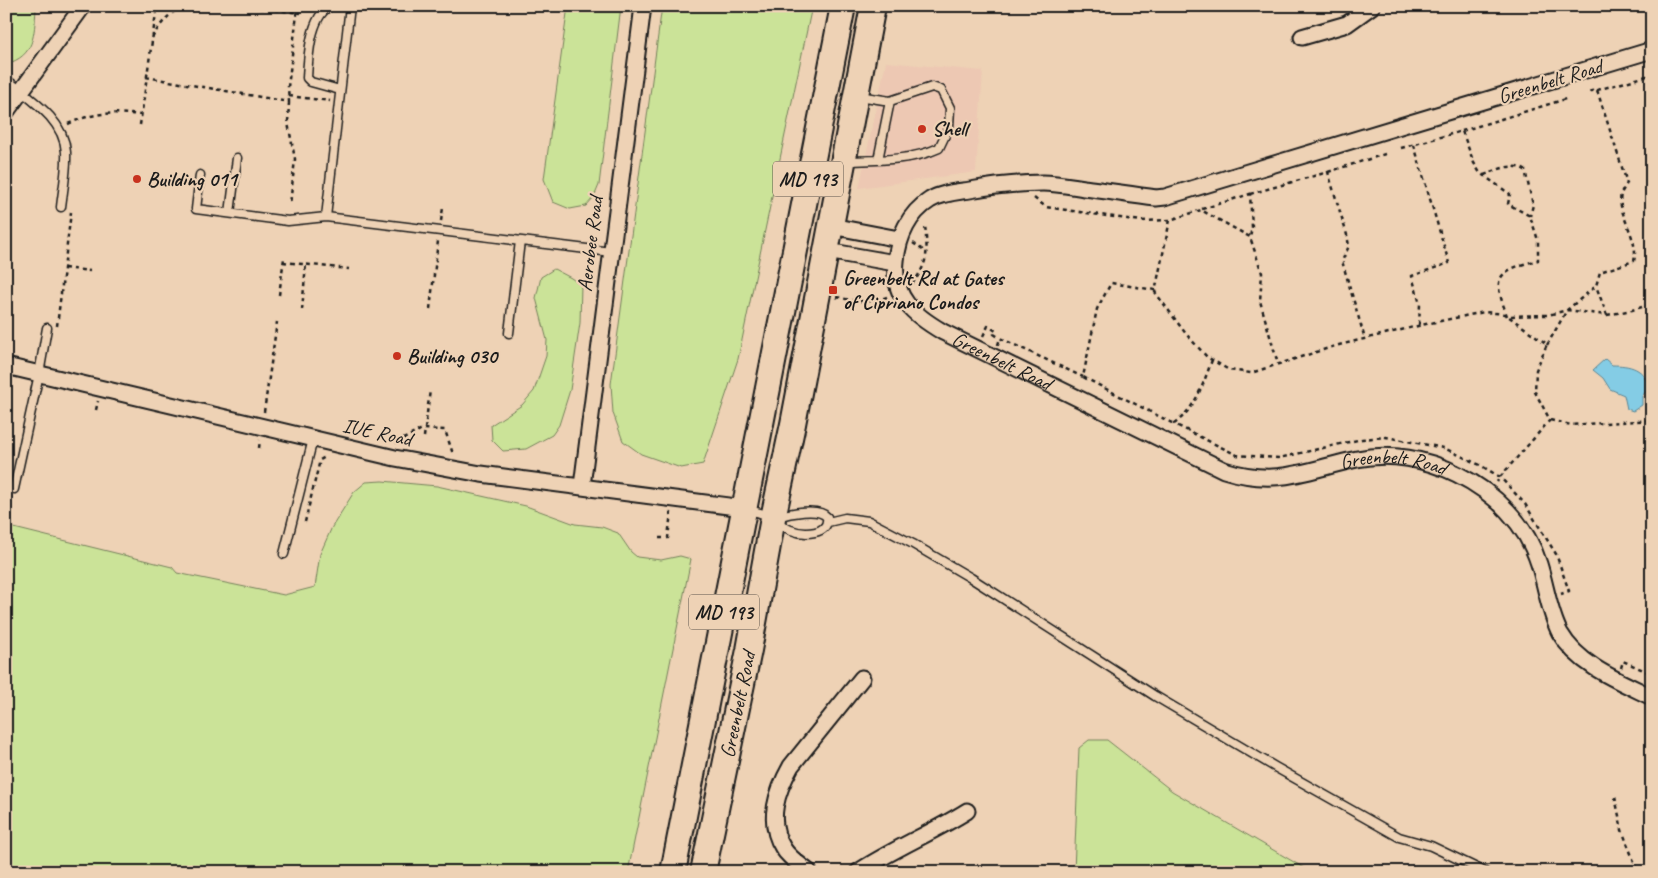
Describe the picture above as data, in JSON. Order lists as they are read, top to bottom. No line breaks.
{"streets":{"main road":["Greenbelt Road","MD 193"],"street":["Aerobee Road","IUE Road"]},"crossings":[["Greenbelt Road","IUE Road"],["Aerobee Road","IUE Road"]],"places":{"other":["Shell","Building 011","Building 030"],"transit":["Greenbelt Rd at Gates of Cipriano Condos"]}}
